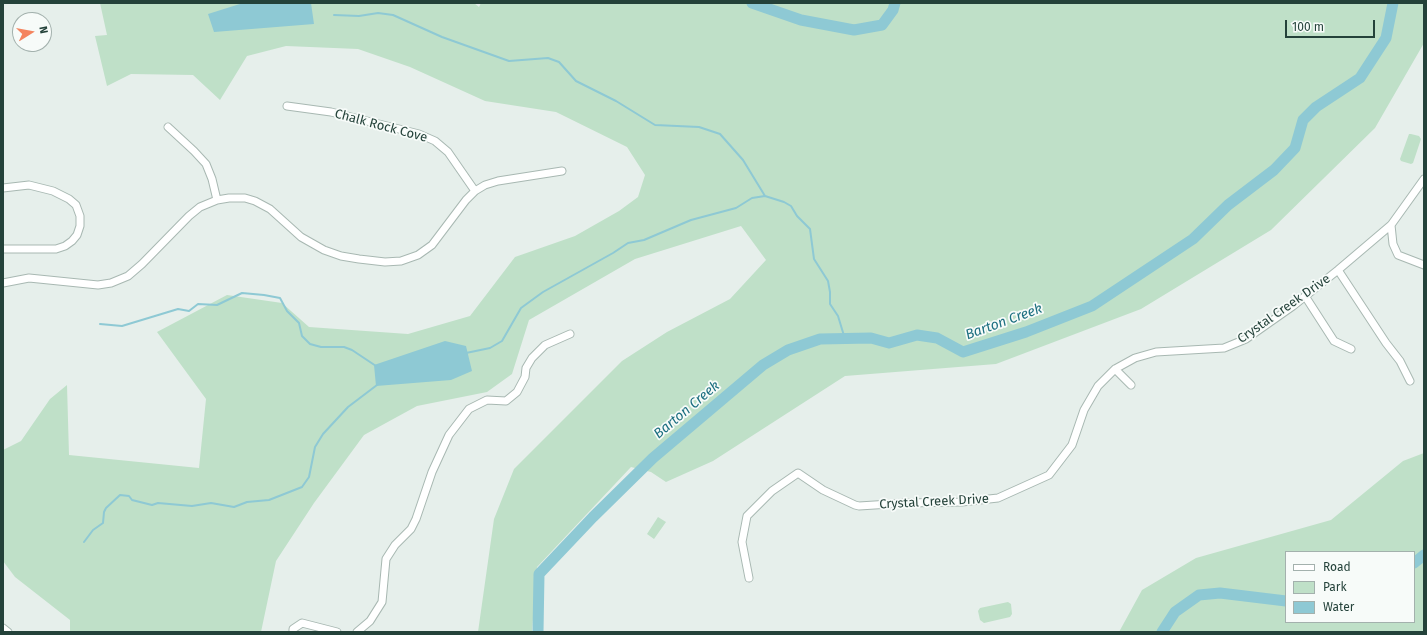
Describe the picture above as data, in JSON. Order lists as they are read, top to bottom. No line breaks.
{"streets":{"street":["Chalk Rock Cove","Crystal Creek Drive"]},"water":["Barton Creek"],"legend":["Road","Park","Water"],"scale_bar":"100 m","north":"right"}
